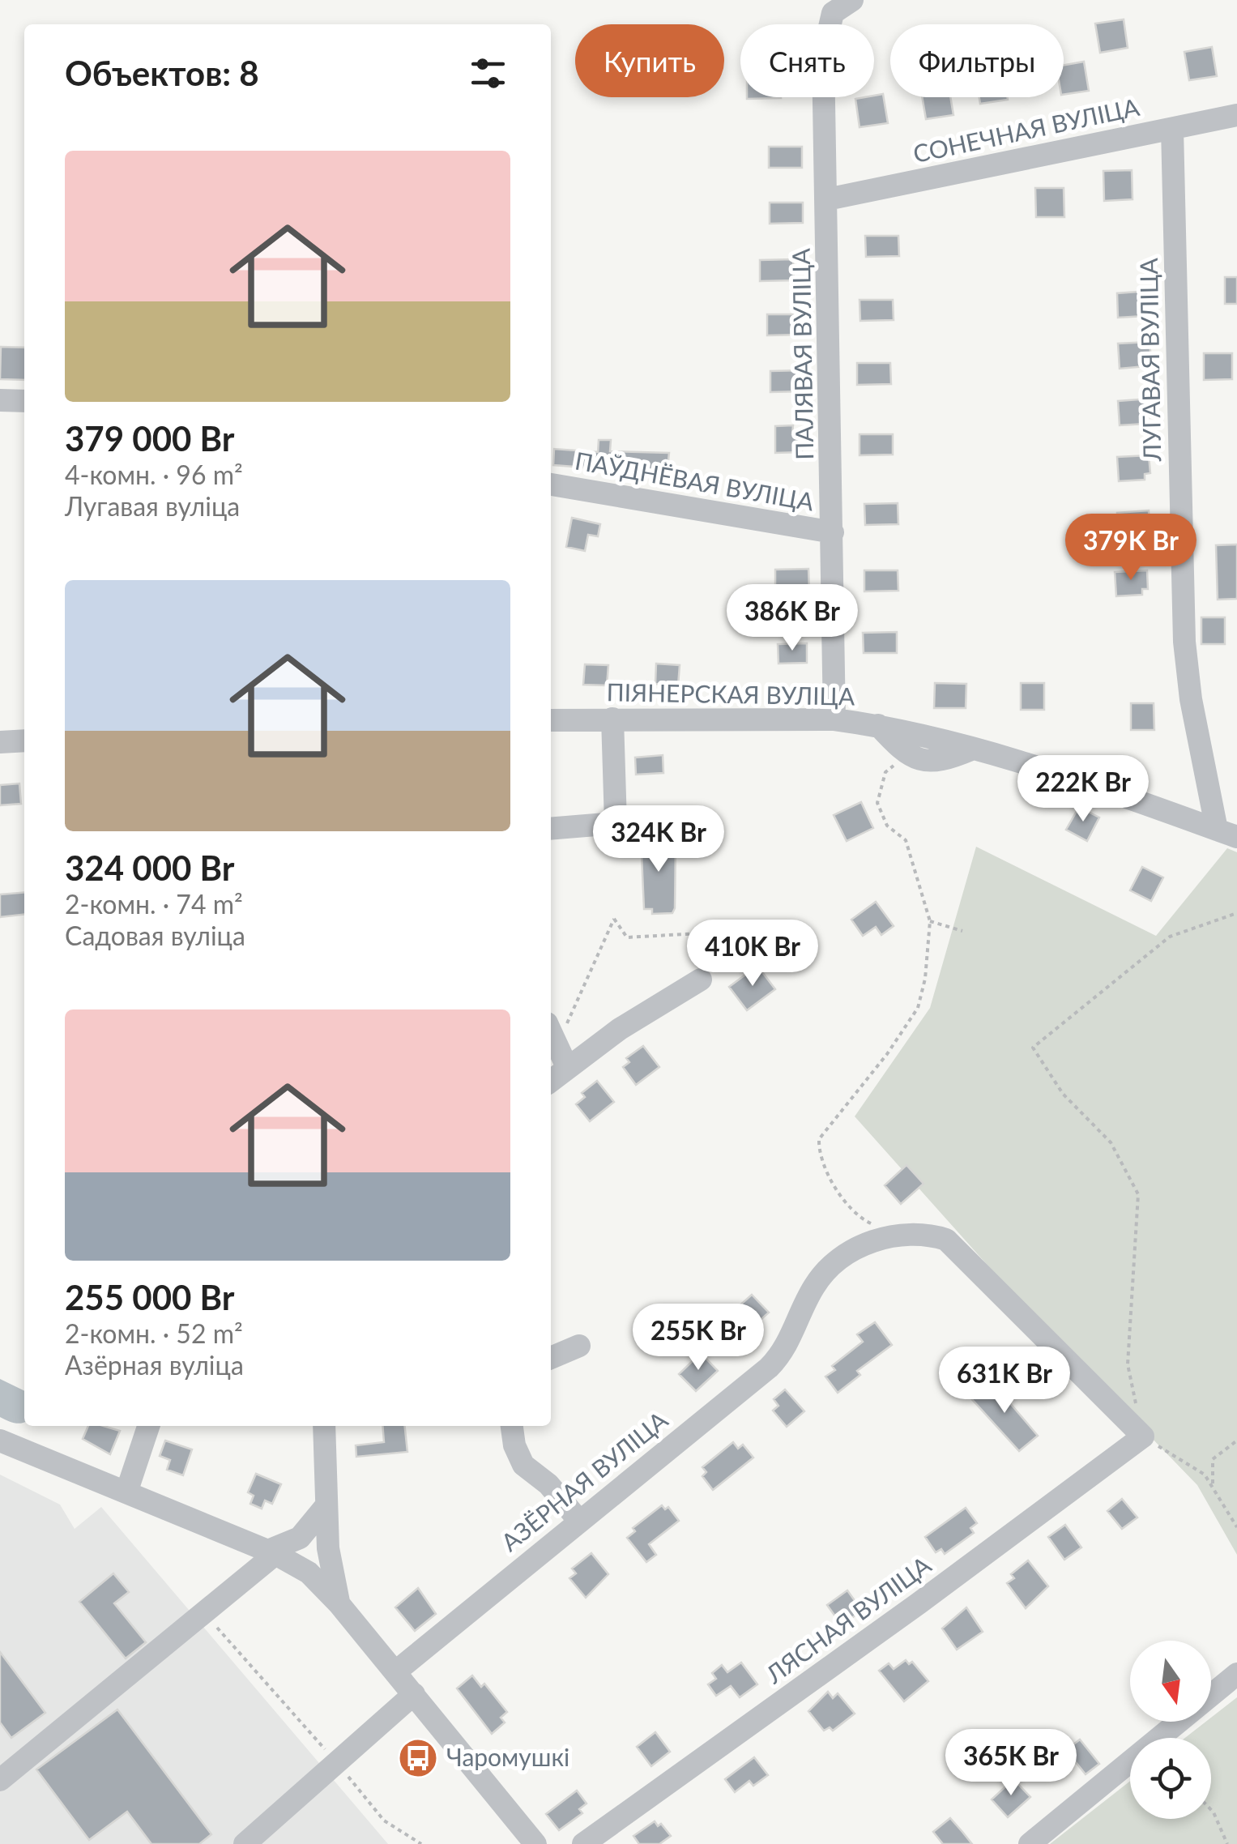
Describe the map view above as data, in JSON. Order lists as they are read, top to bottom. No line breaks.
{"streets":{"street":["СОНЕЧНАЯ ВУЛІЦА","ПАЛЯВАЯ ВУЛІЦА","ЛУГАВАЯ ВУЛІЦА","ПАЎДНЁВАЯ ВУЛІЦА","ПІЯНЕРСКАЯ ВУЛІЦА","АЗЁРНАЯ ВУЛІЦА","ЛЯСНАЯ ВУЛІЦА"]},"crossings":[["СОНЕЧНАЯ ВУЛІЦА","ПАЛЯВАЯ ВУЛІЦА"],["СОНЕЧНАЯ ВУЛІЦА","ЛУГАВАЯ ВУЛІЦА"],["ПАЛЯВАЯ ВУЛІЦА","ПАЎДНЁВАЯ ВУЛІЦА"],["ПАЛЯВАЯ ВУЛІЦА","ПІЯНЕРСКАЯ ВУЛІЦА"],["ЛУГАВАЯ ВУЛІЦА","ПІЯНЕРСКАЯ ВУЛІЦА"],["АЗЁРНАЯ ВУЛІЦА","ЛЯСНАЯ ВУЛІЦА"]],"places":{"bus stop":["Чаромушкі"]},"north":"bottom","page":{"chip":["Купить","Снять","Фильтры"],"heading":"Объектов: 8","list":[{"name":"379 000 Br","note":"4-комн. · 96 m² · Лугавая вуліца"},{"name":"324 000 Br","note":"2-комн. · 74 m² · Садовая вуліца"},{"name":"255 000 Br","note":"2-комн. · 52 m² · Азёрная вуліца"}],"price":["379K Br","386K Br","222K Br","324K Br","410K Br","255K Br","631K Br","365K Br"]}}
